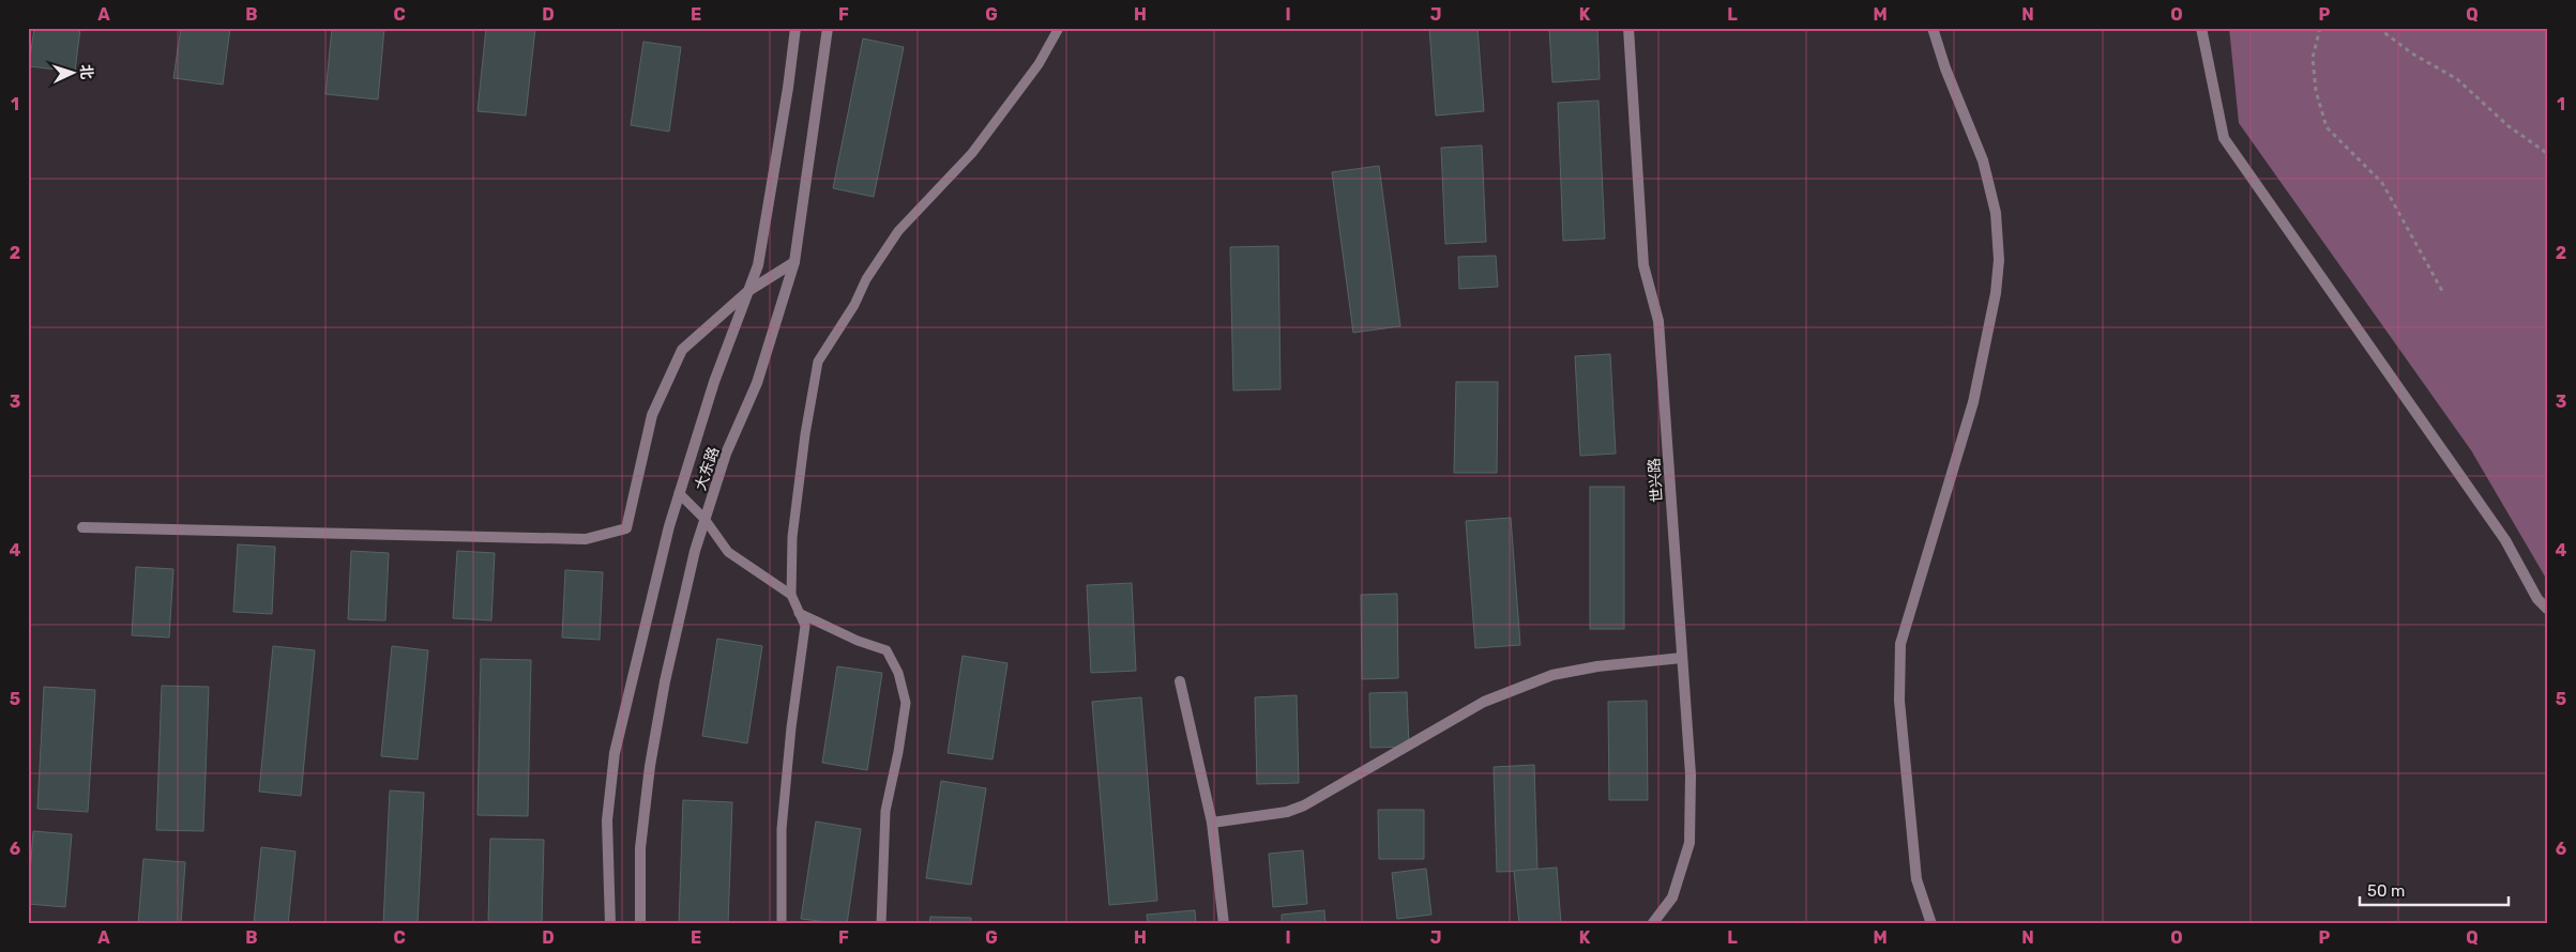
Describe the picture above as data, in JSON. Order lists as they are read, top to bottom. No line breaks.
{"streets":{"street":["大东路","世兴路"]},"scale_bar":"50 m","north":"right","grid":{"columns":["A","B","C","D","E","F","G","H","I","J","K","L","M","N","O","P","Q"],"rows":["1","2","3","4","5","6"]}}
